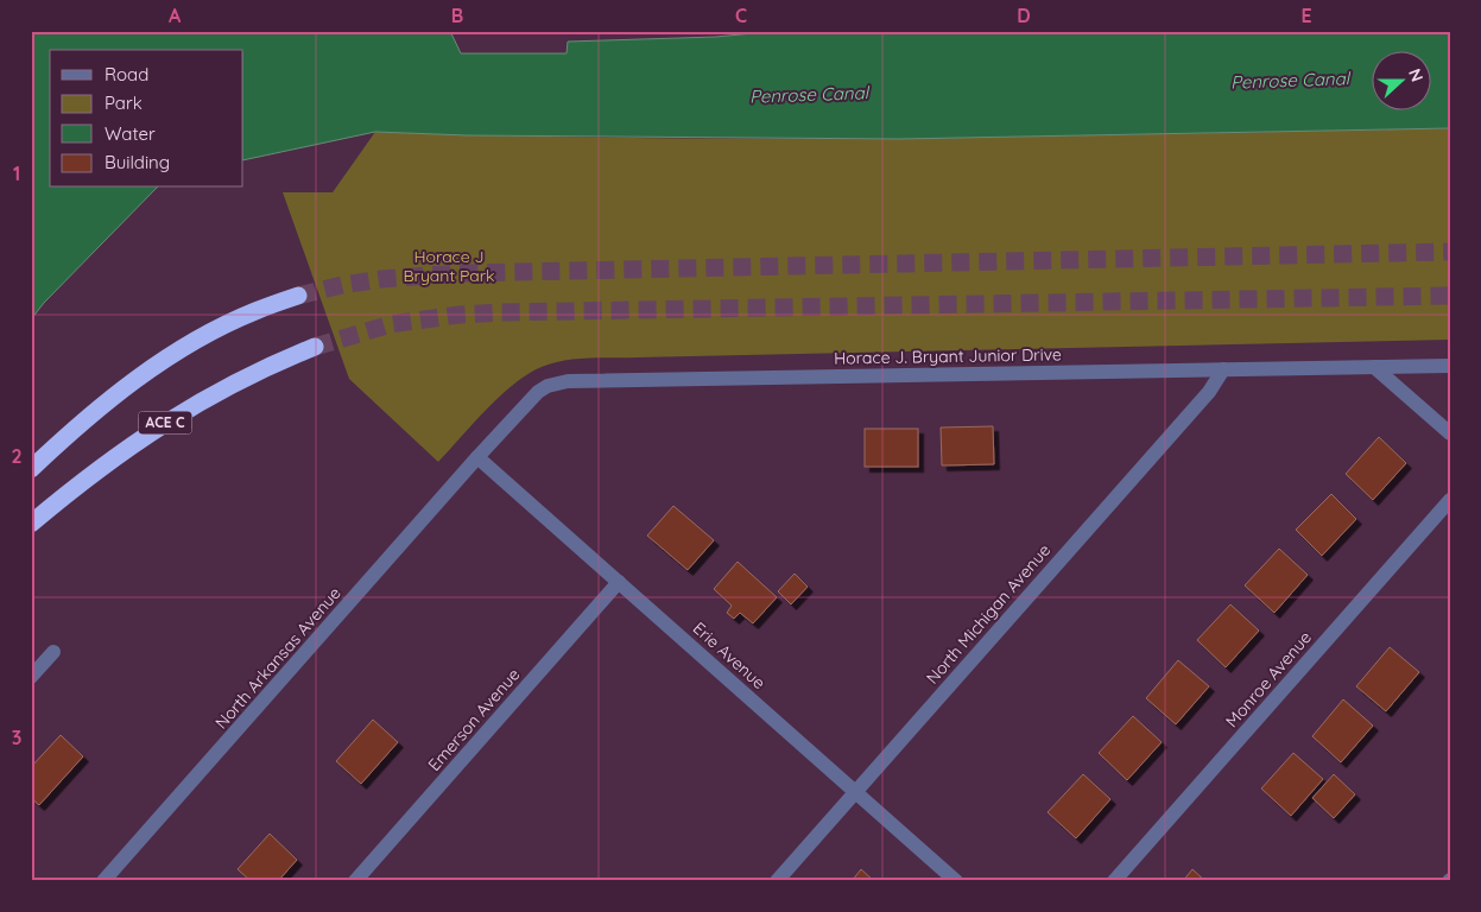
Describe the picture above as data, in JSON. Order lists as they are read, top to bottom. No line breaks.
{"streets":{"highway":["ACE C"],"street":["Horace J. Bryant Junior Drive","North Michigan Avenue","Erie Avenue","North Arkansas Avenue","Monroe Avenue","Emerson Avenue"]},"crossings":[["Horace J. Bryant Junior Drive","North Michigan Avenue"],["Horace J. Bryant Junior Drive","Erie Avenue"],["Horace J. Bryant Junior Drive","North Arkansas Avenue"],["North Michigan Avenue","Erie Avenue"],["Erie Avenue","North Arkansas Avenue"],["Erie Avenue","Emerson Avenue"]],"water":["Penrose Canal"],"parks":["Horace J Bryant Park"],"legend":["Road","Park","Water","Building"],"north":"right","grid":{"columns":["A","B","C","D","E"],"rows":["1","2","3"]}}
